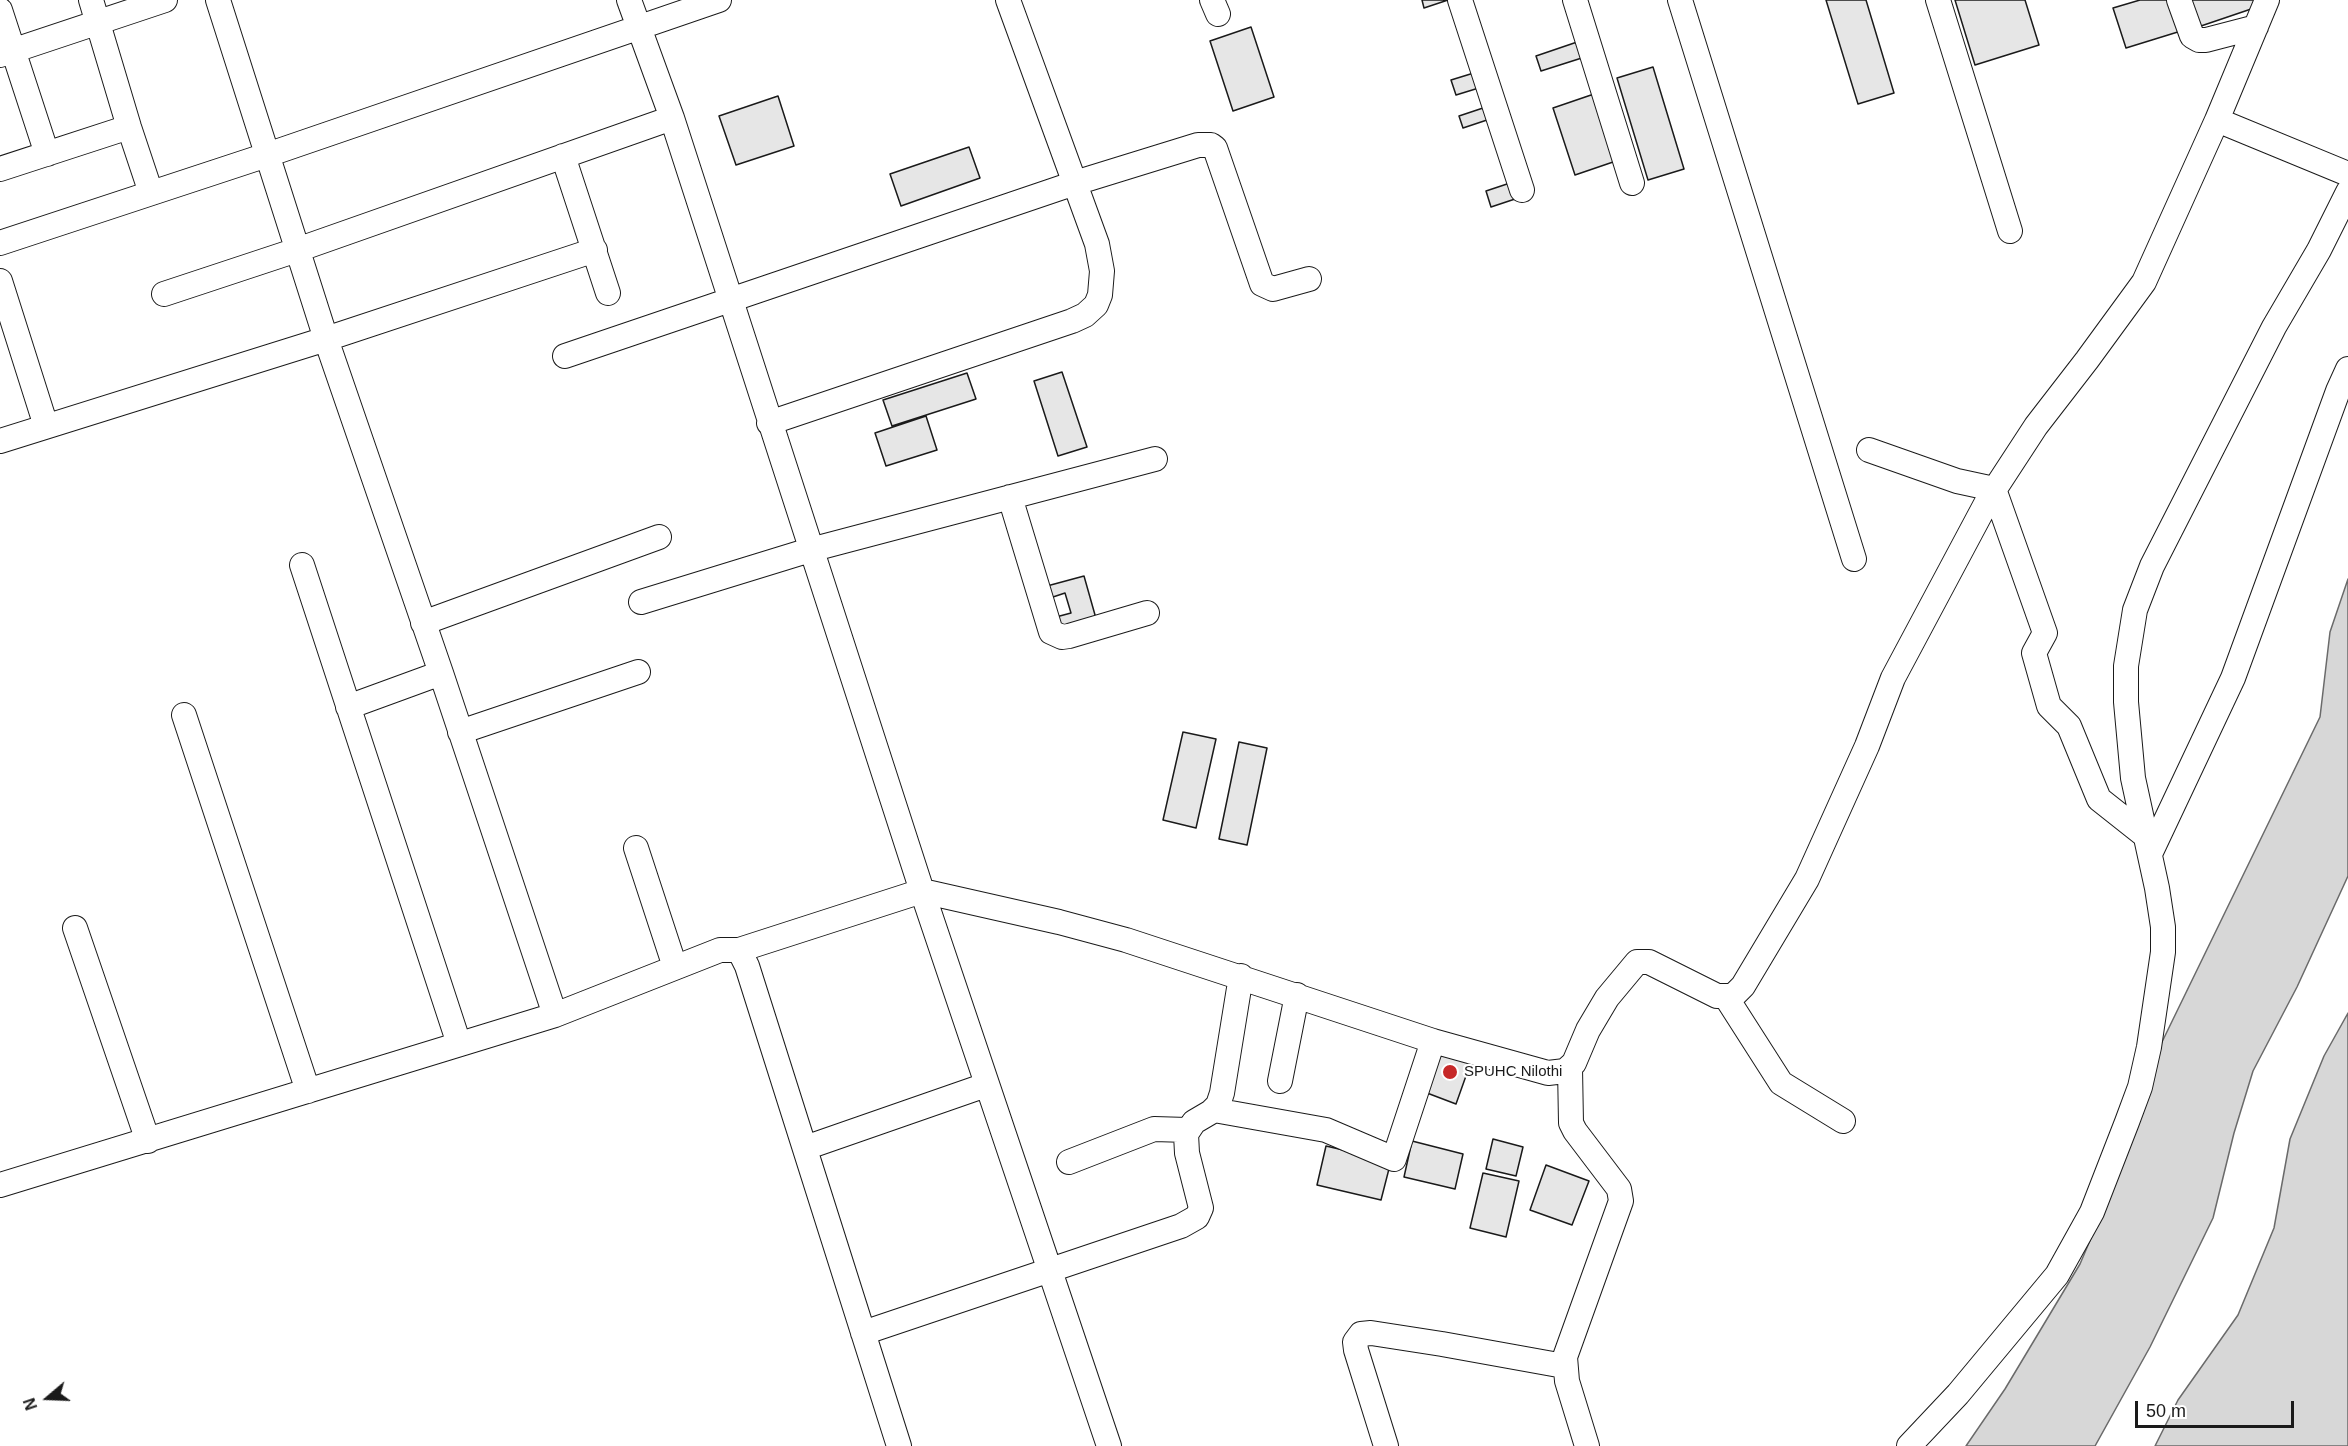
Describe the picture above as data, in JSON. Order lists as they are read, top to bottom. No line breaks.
{"places":["SPUHC Nilothi"],"scale_bar":"50 m","north":"left"}
